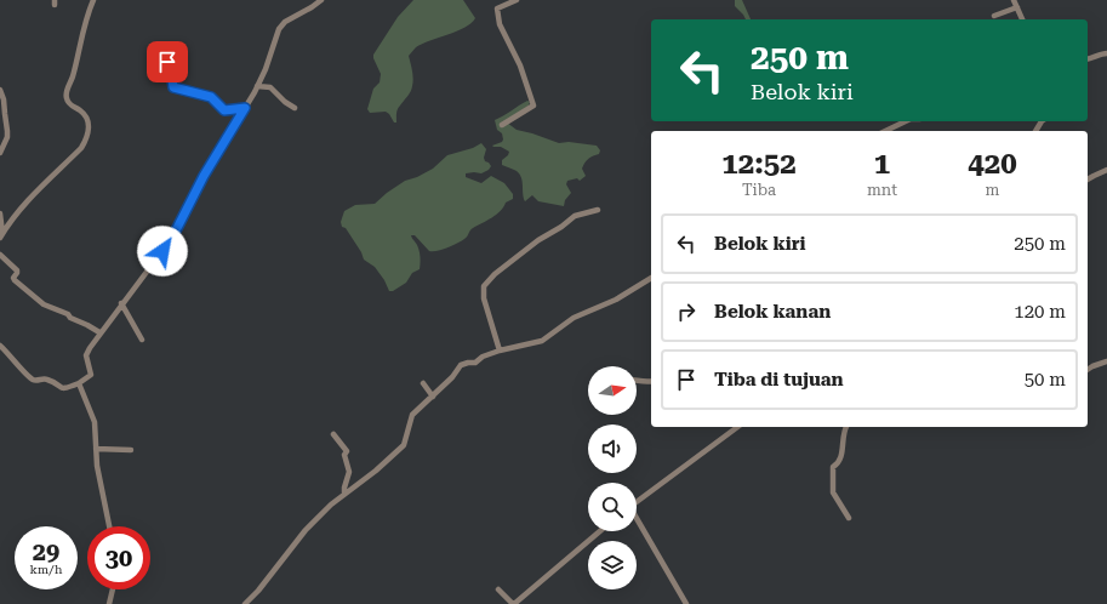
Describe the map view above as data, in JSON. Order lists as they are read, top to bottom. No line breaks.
{"north":"right","page":{"turn":["250 m","Belok kiri"],"eta":["12:52","Tiba","1","mnt","420","m"],"list":[{"name":"Belok kiri","value":"250 m"},{"name":"Belok kanan","value":"120 m"},{"name":"Tiba di tujuan","value":"50 m"}],"speed":"29 km/h","limit":"30"}}
